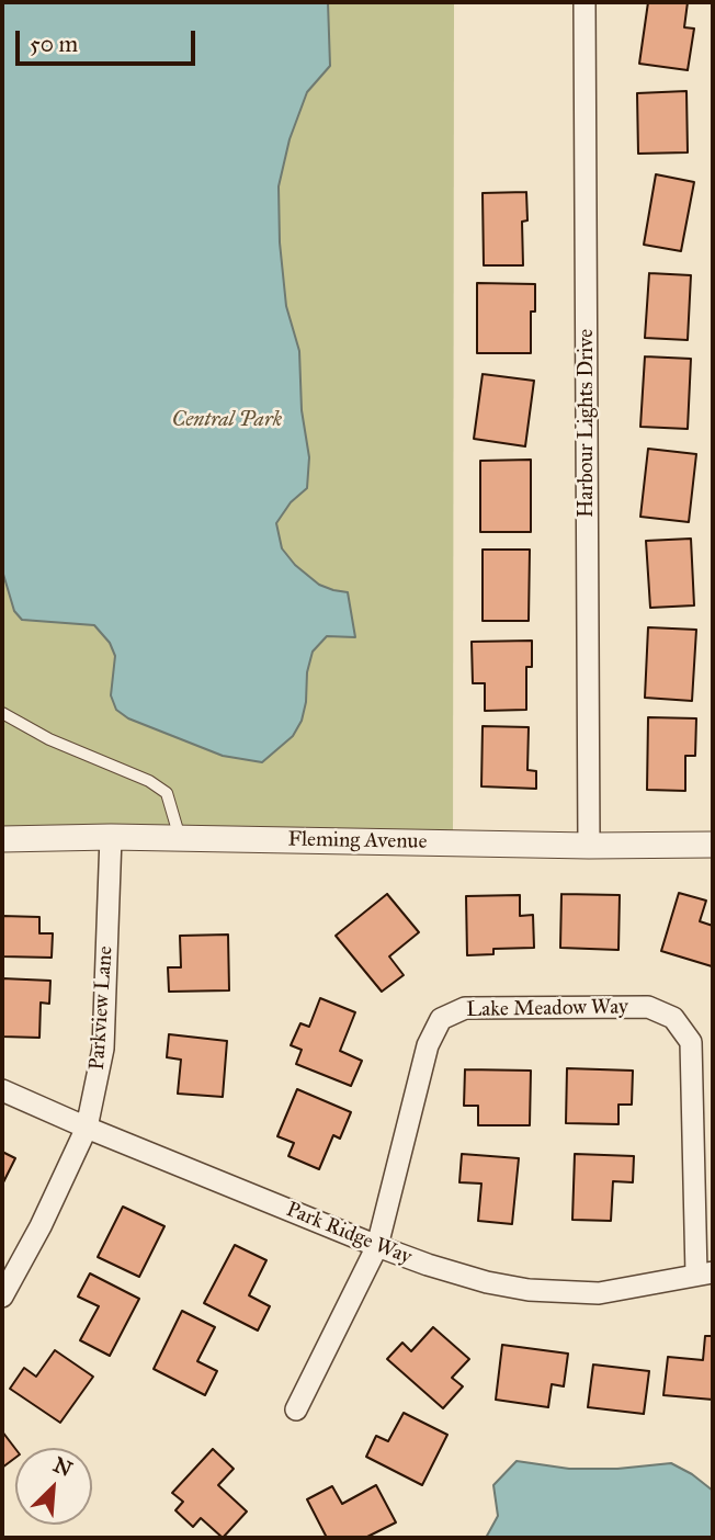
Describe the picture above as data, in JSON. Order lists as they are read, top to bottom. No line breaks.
{"streets":{"street":["Harbour Lights Drive","Fleming Avenue","Parkview Lane","Lake Meadow Way","Park Ridge Way"]},"crossings":[["Harbour Lights Drive","Fleming Avenue"],["Fleming Avenue","Parkview Lane"],["Parkview Lane","Park Ridge Way"],["Lake Meadow Way","Park Ridge Way"]],"parks":["Central Park"],"scale_bar":"50 m","north":"top right"}
